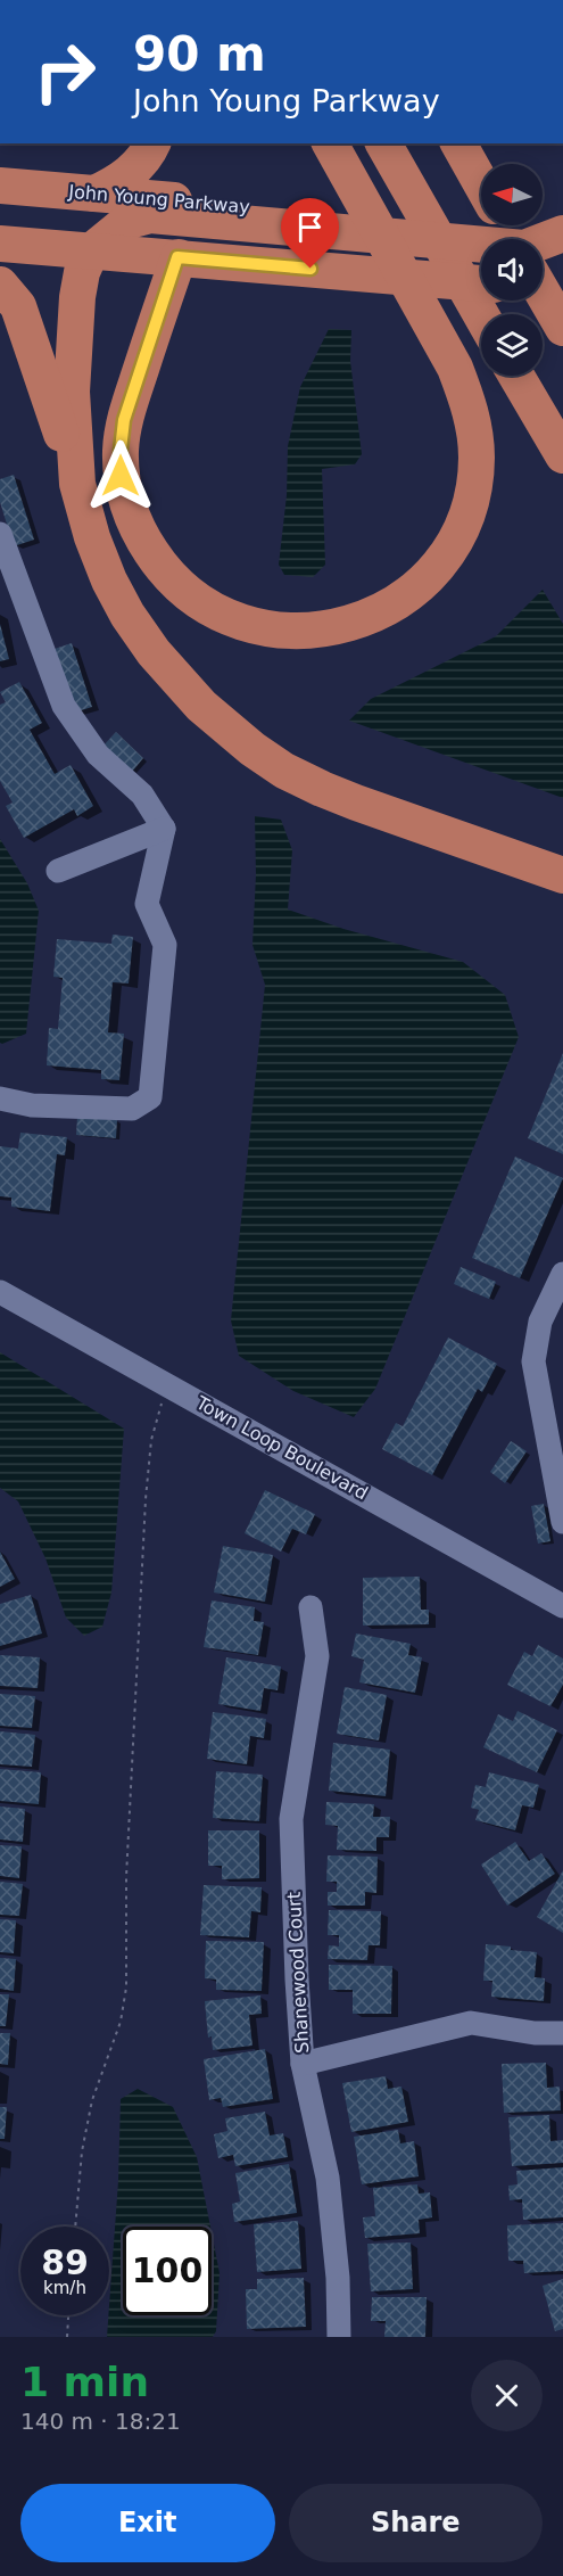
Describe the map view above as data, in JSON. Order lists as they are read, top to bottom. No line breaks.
{"streets":{"highway":["John Young Parkway"],"street":["Town Loop Boulevard","Shanewood Court"]},"north":"left","page":{"turn":["90 m","John Young Parkway"],"speed":"89 km/h","limit":"100","heading":["1 min","140 m · 18:21"],"buttons":["Exit","Share"]}}
